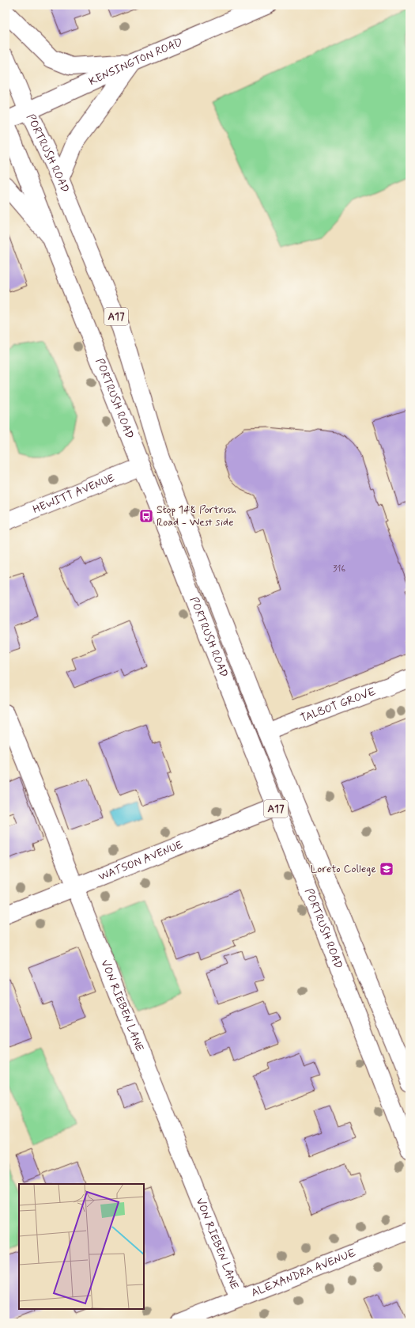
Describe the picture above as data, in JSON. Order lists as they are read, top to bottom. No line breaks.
{"streets":{"main road":["KENSINGTON ROAD","PORTRUSH ROAD","A17","HEWITT AVENUE","TALBOT GROVE","WATSON AVENUE","VON RIEBEN LANE","ALEXANDRA AVENUE"]},"crossings":[["KENSINGTON ROAD","PORTRUSH ROAD"],["PORTRUSH ROAD","HEWITT AVENUE"],["PORTRUSH ROAD","TALBOT GROVE"],["PORTRUSH ROAD","WATSON AVENUE"],["WATSON AVENUE","VON RIEBEN LANE"],["VON RIEBEN LANE","ALEXANDRA AVENUE"]],"places":{"bus stop":["Stop 148 Portrush Road - West side"],"school or university":["Loreto College"]},"house_numbers":["316"]}
